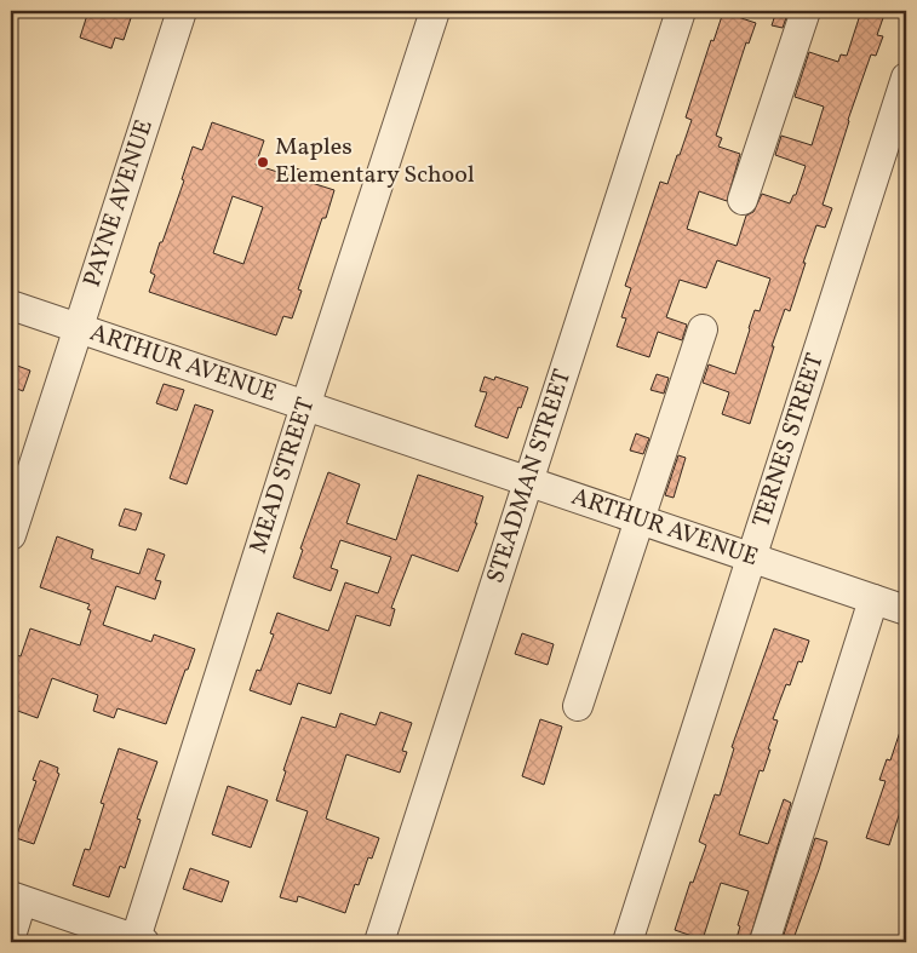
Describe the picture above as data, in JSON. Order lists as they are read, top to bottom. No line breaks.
{"streets":{"street":["PAYNE AVENUE","ARTHUR AVENUE","TERNES STREET","MEAD STREET","STEADMAN STREET"]},"crossings":[["PAYNE AVENUE","ARTHUR AVENUE"],["ARTHUR AVENUE","TERNES STREET"],["ARTHUR AVENUE","MEAD STREET"],["ARTHUR AVENUE","STEADMAN STREET"]],"places":["Maples Elementary School"]}
